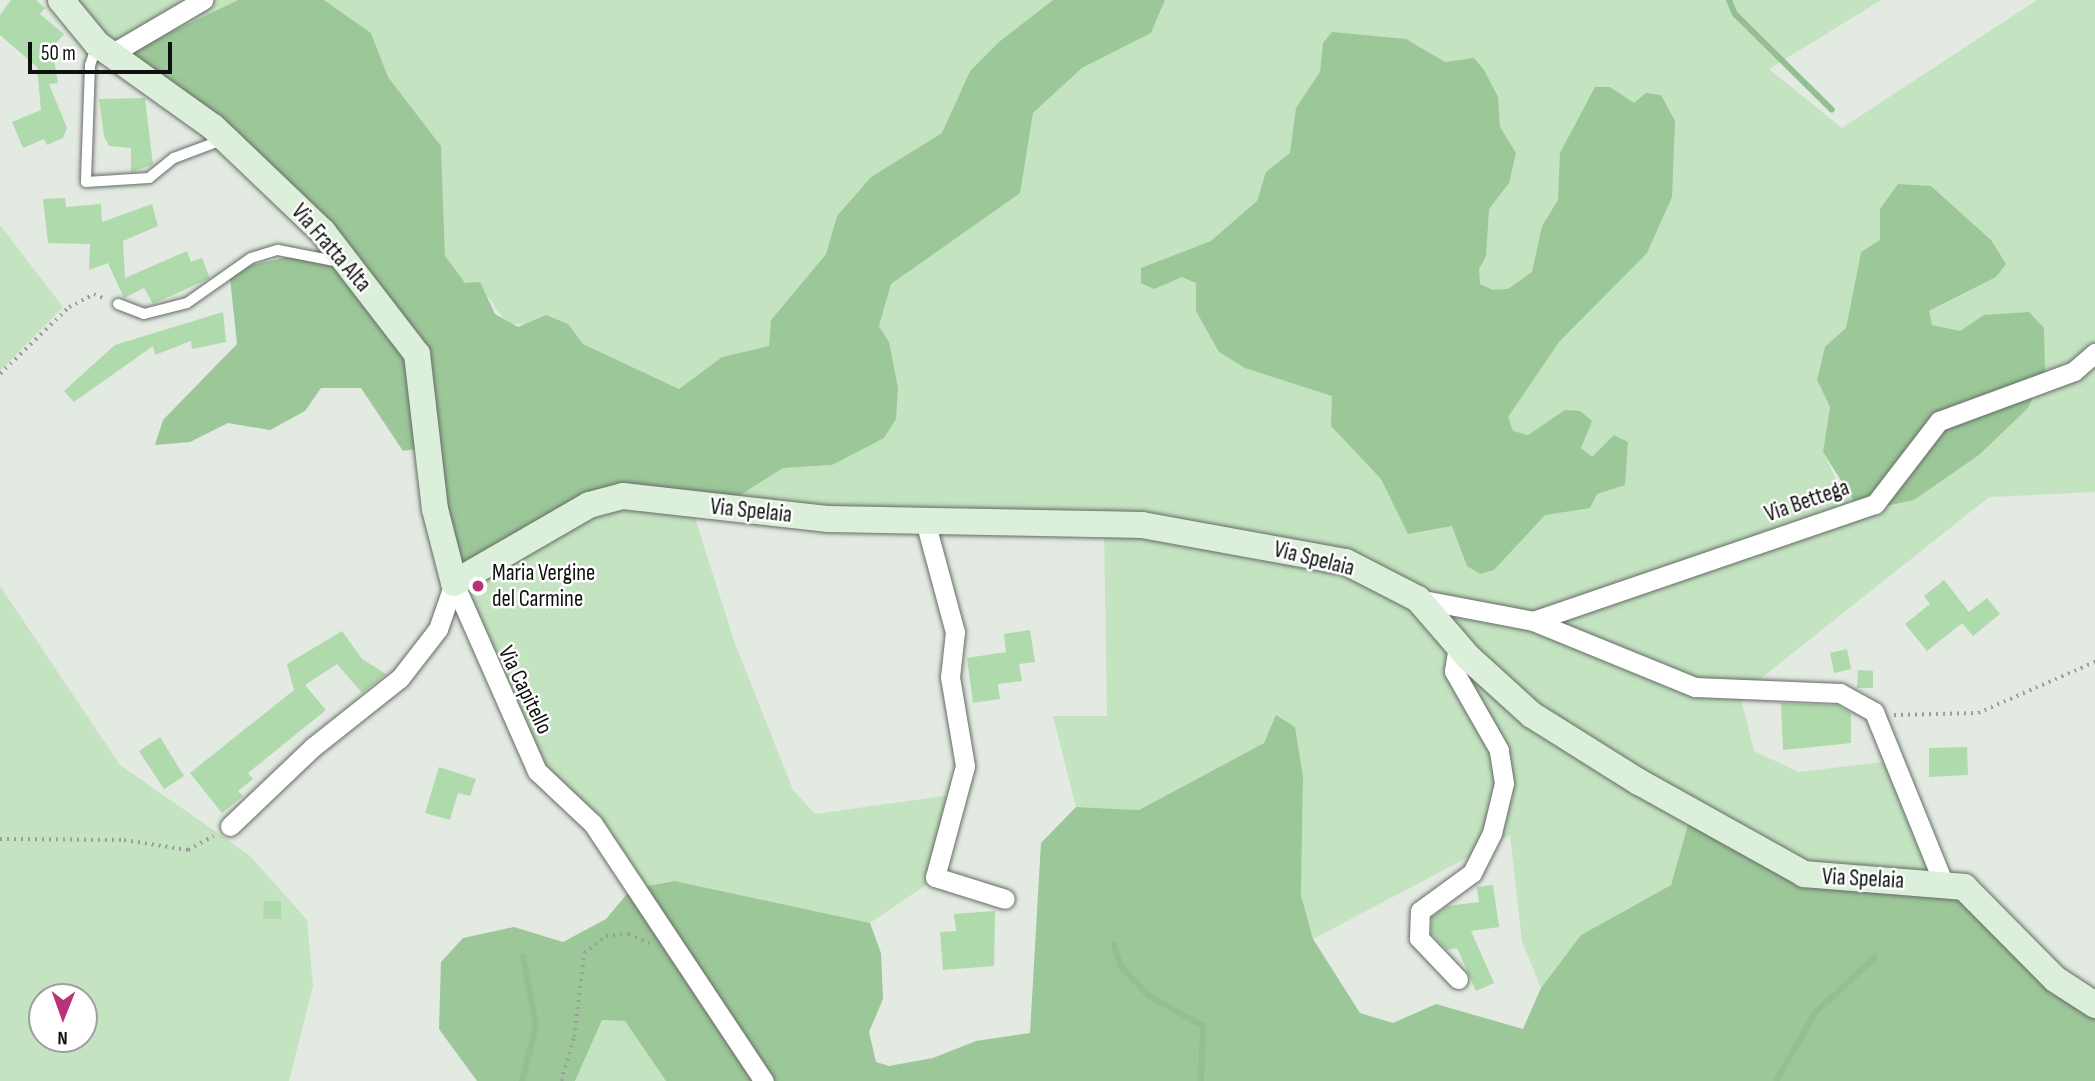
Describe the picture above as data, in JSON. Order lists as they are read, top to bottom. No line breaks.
{"streets":{"street":["Via Fratta Alta","Via Bettega","Via Spelaia","Via Capitello"]},"crossings":[["Via Fratta Alta","Via Spelaia"],["Via Fratta Alta","Via Capitello"],["Via Bettega","Via Spelaia"],["Via Spelaia","Via Capitello"]],"places":["Maria Vergine del Carmine"],"scale_bar":"50 m","north":"bottom"}
